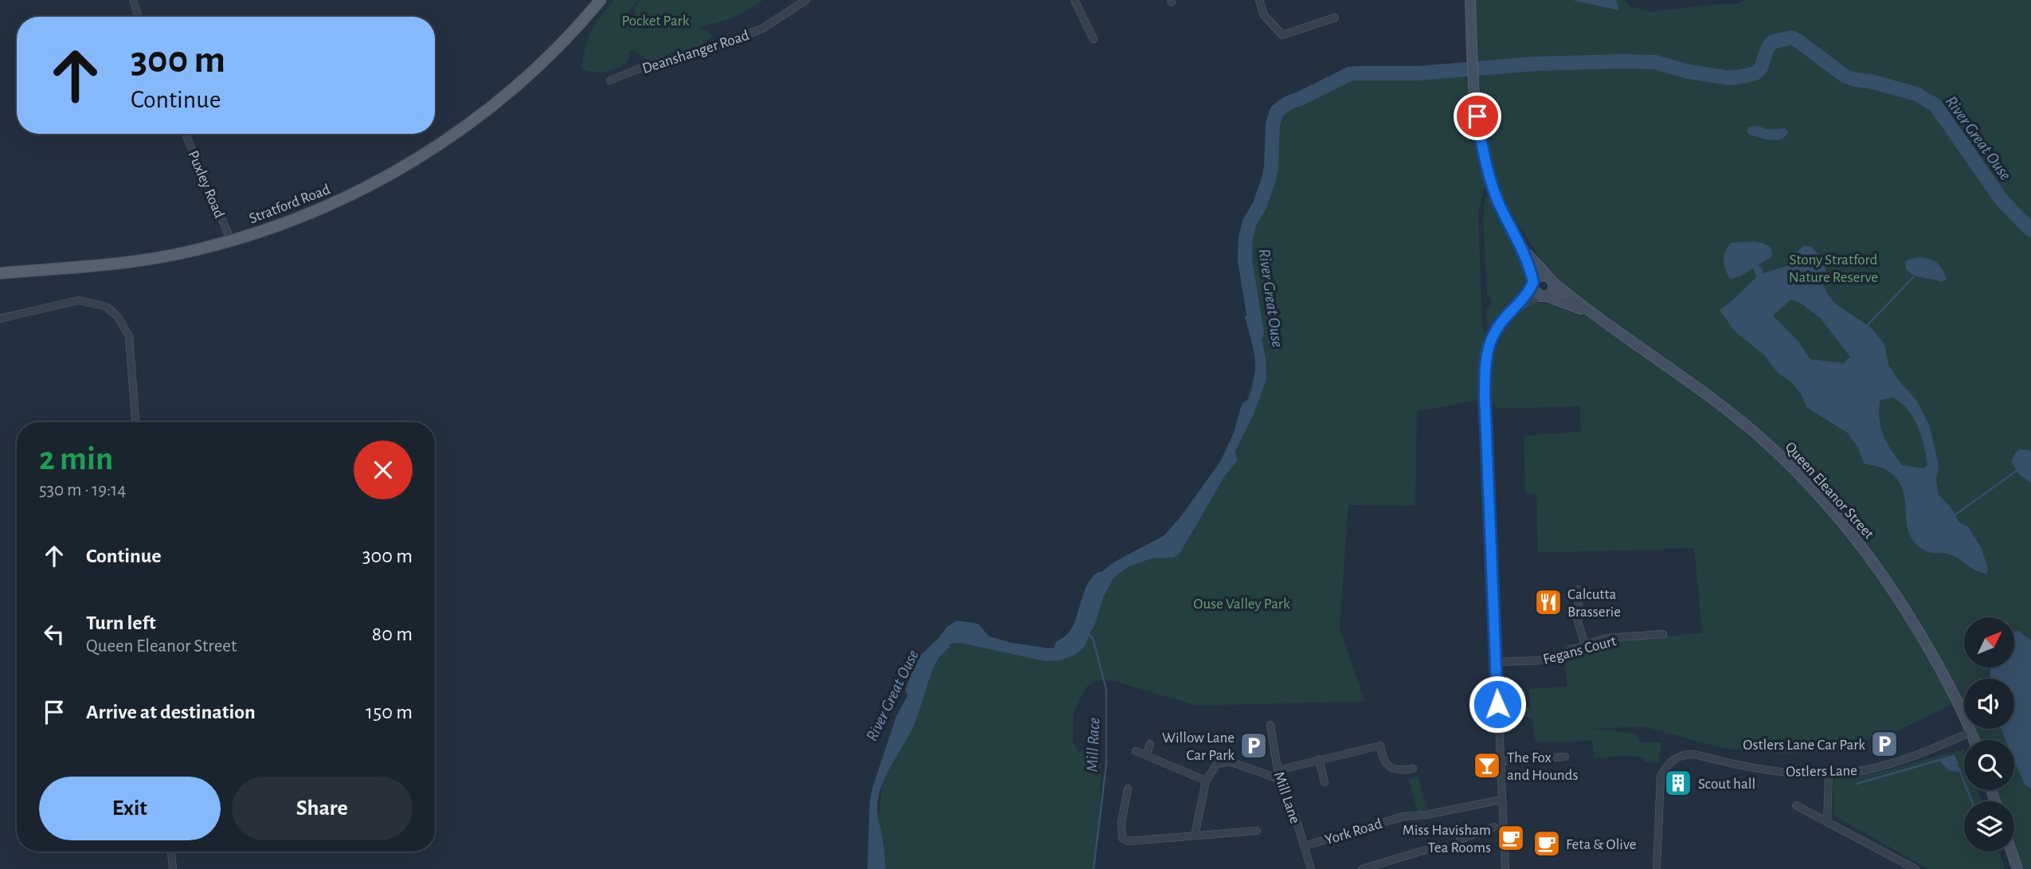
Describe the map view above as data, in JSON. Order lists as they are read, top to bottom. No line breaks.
{"streets":{"main road":["Stratford Road"],"street":["Deanshanger Road","Puxley Road","Queen Eleanor Street","Fegans Court","Ostlers Lane","Mill Lane","York Road"]},"crossings":[["Puxley Road","Stratford Road"],["Queen Eleanor Street","Ostlers Lane"],["Mill Lane","York Road"]],"water":["River Great Ouse","Mill Race"],"parks":["Pocket Park","Stony Stratford Nature Reserve","Ouse Valley Park"],"places":{"restaurant":["Calcutta Brasserie"],"parking":["Ostlers Lane Car Park","Willow Lane Car Park"],"bar":["The Fox and Hounds"],"building":["Scout hall"],"cafe":["Miss Havisham Tea Rooms","Feta & Olive"]},"north":"top right","page":{"turn":["300 m","Continue"],"heading":["2 min","530 m · 19:14"],"list":[{"name":"Continue","value":"300 m"},{"name":"Turn left","note":"Queen Eleanor Street","value":"80 m"},{"name":"Arrive at destination","value":"150 m"}],"buttons":["Exit","Share"]}}
